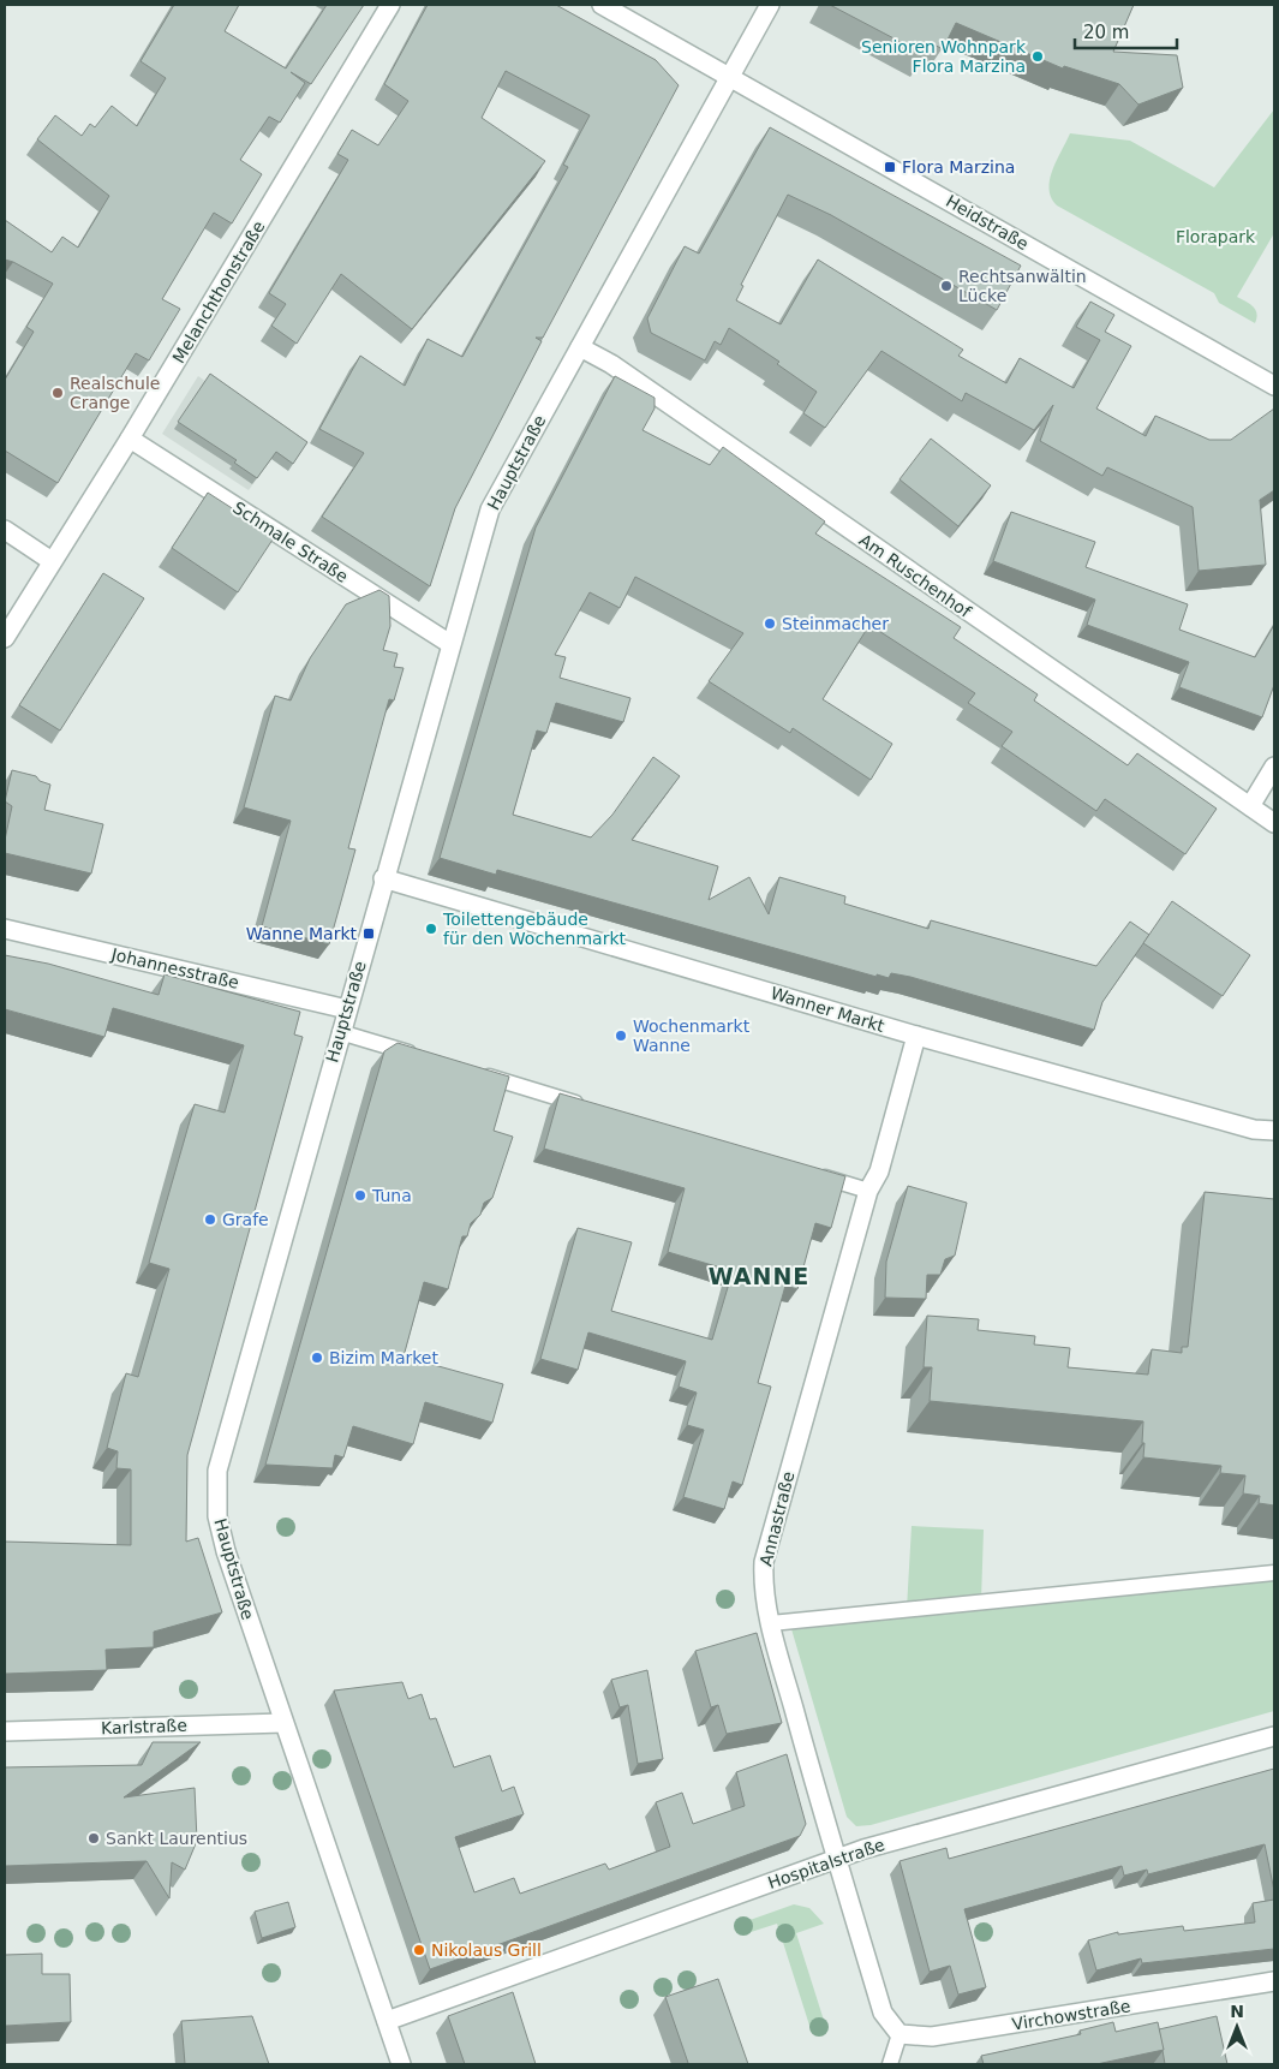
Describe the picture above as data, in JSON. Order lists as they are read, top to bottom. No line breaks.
{"streets":{"street":["Heidstraße","Melanchthonstraße","Hauptstraße","Schmale Straße","Am Ruschenhof","Johannesstraße","Wanner Markt","Annastraße","Karlstraße","Hospitalstraße","Virchowstraße"]},"crossings":[["Heidstraße","Hauptstraße"],["Melanchthonstraße","Schmale Straße"],["Hauptstraße","Schmale Straße"],["Hauptstraße","Am Ruschenhof"],["Hauptstraße","Johannesstraße"],["Hauptstraße","Wanner Markt"],["Hauptstraße","Karlstraße"],["Hauptstraße","Hospitalstraße"],["Wanner Markt","Annastraße"],["Annastraße","Hospitalstraße"],["Annastraße","Virchowstraße"]],"districts":["WANNE"],"parks":["Florapark"],"places":{"other":["Senioren Wohnpark Flora Marzina","Rechtsanwältin Lücke","Realschule Crange","Steinmacher","Toilettengebäude für den Wochenmarkt","Wochenmarkt Wanne","Tuna","Grafe","Bizim Market","Sankt Laurentius","Nikolaus Grill"],"transit":["Flora Marzina","Wanne Markt"]},"scale_bar":"20 m","north":"top"}
